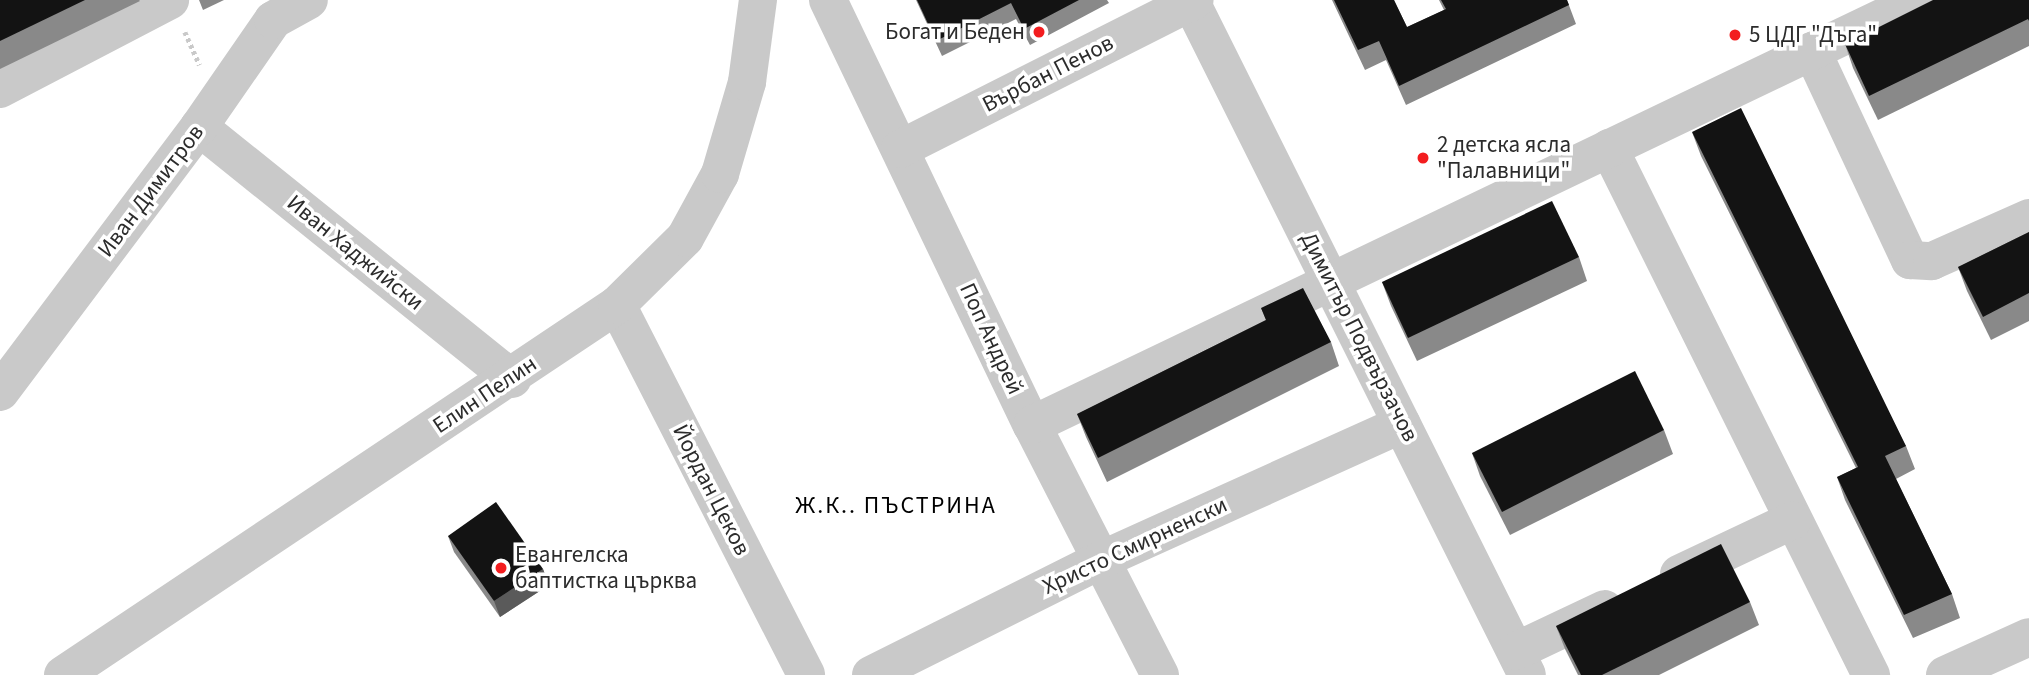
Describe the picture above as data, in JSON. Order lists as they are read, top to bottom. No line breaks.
{"streets":{"street":["Върбан Пенов","Иван Димитров","Иван Хаджийски","Димитър Подвързачов","Поп Андрей","Елин Пелин","Йордан Цеков","Христо Смирненски"]},"crossings":[["Върбан Пенов","Димитър Подвързачов"],["Върбан Пенов","Поп Андрей"],["Иван Димитров","Иван Хаджийски"],["Иван Хаджийски","Елин Пелин"],["Димитър Подвързачов","Христо Смирненски"],["Поп Андрей","Христо Смирненски"],["Елин Пелин","Йордан Цеков"]],"districts":["Ж.К.. ПЪСТРИНА"],"places":["Богат и Беден","5 ЦДГ \"Дъга\"","2 детска ясла \"Палавници\"","Евангелска баптистка църква"]}
